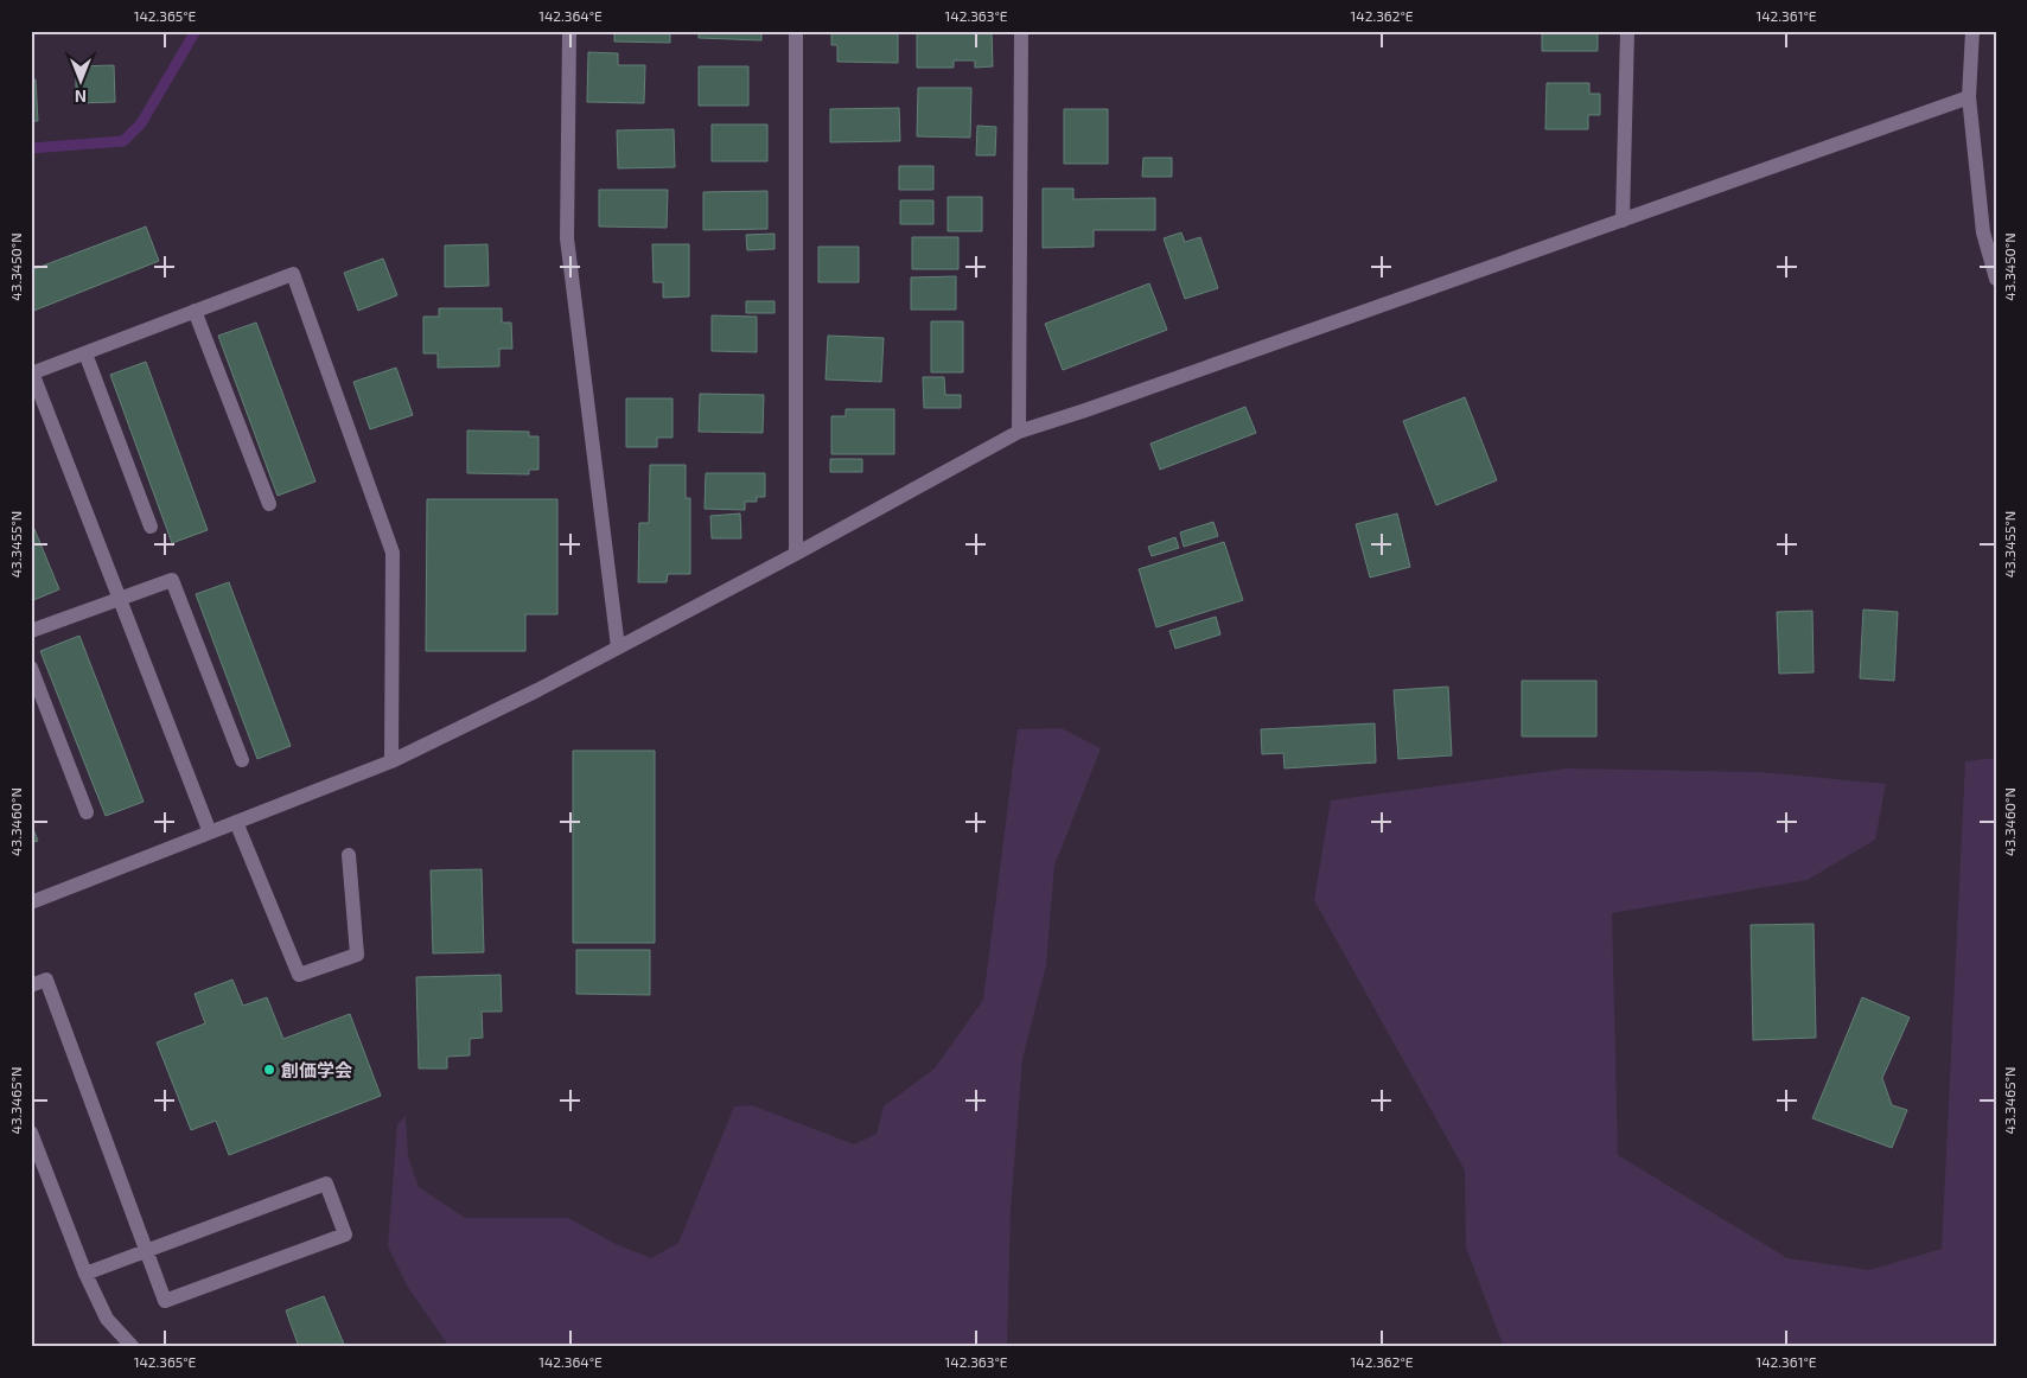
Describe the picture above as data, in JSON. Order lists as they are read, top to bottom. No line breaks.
{"places":["創価学会"],"north":"bottom","coordinates":["142.365°E","142.364°E","142.363°E","142.362°E","142.361°E","43.3450°N","43.3455°N","43.3460°N","43.3465°N"]}
